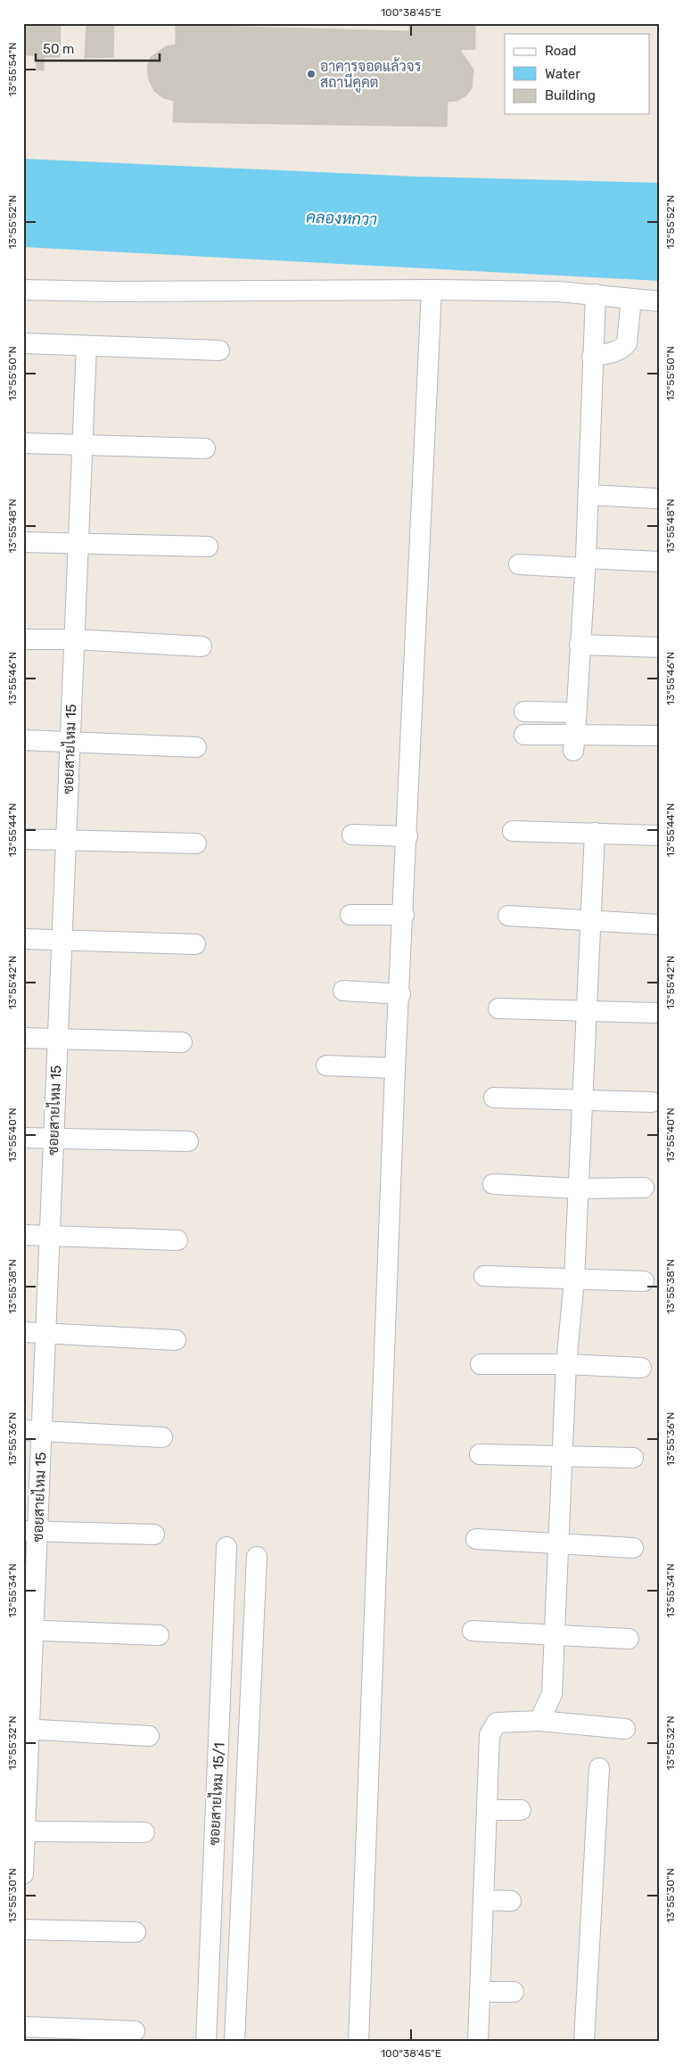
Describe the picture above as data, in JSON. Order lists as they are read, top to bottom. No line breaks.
{"streets":{"street":["ซอยสายไหม 15","ซอยสายไหม 15/1"]},"water":["คลองหกวา"],"places":["อาคารจอดแล้วจร สถานีคูคต"],"legend":["Road","Water","Building"],"scale_bar":"50 m","coordinates":["100°38'45\"E","13°55'54\"N","13°55'52\"N","13°55'50\"N","13°55'48\"N","13°55'46\"N","13°55'44\"N","13°55'42\"N","13°55'40\"N","13°55'38\"N","13°55'36\"N","13°55'34\"N","13°55'32\"N","13°55'30\"N"]}
